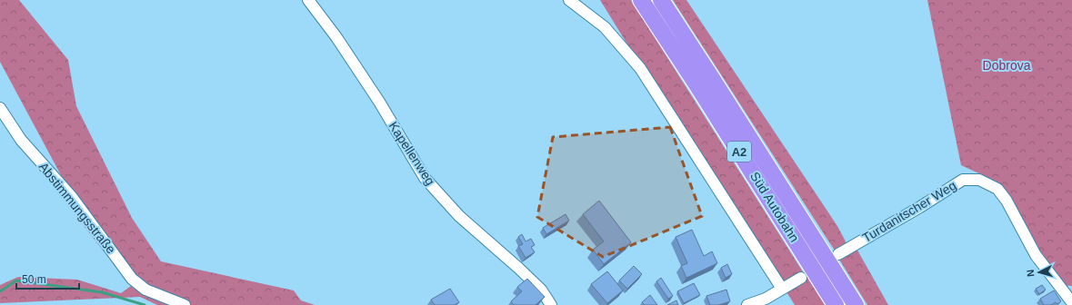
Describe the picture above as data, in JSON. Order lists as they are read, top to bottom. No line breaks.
{"streets":{"highway":["A2","Süd Autobahn"],"street":["Kapellenweg","Abstimmungsstraße","Turdanitscher Weg"]},"parks":["Dobrova"],"scale_bar":"50 m","north":"left"}
